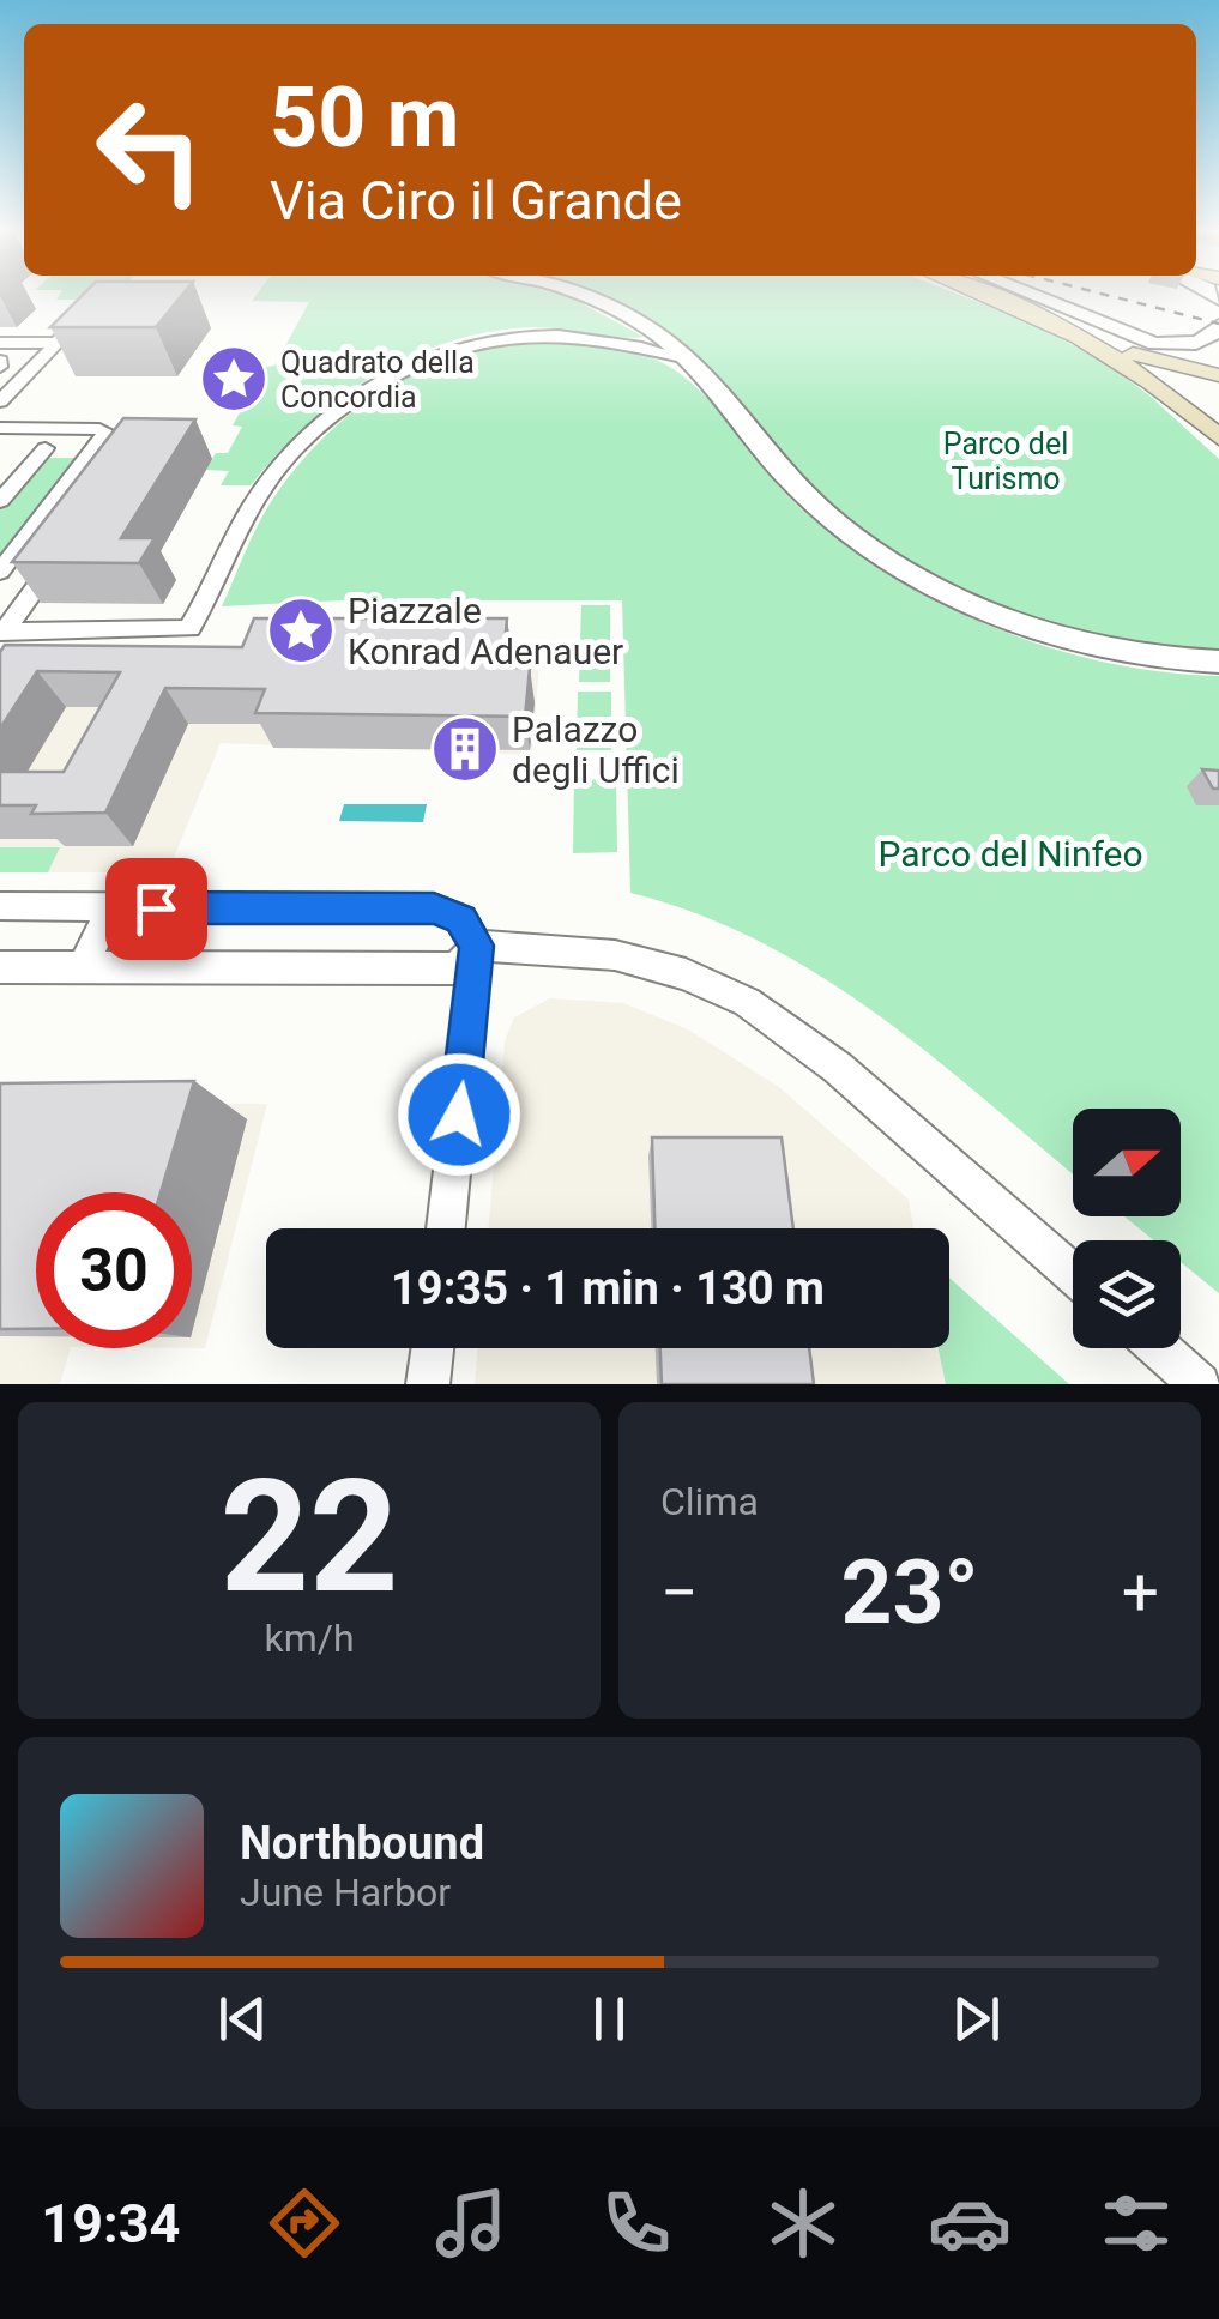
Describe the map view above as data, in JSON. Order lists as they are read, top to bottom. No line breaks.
{"parks":["Parco del Turismo","Parco del Ninfeo"],"places":{"place":["Quadrato della Concordia","Piazzale Konrad Adenauer"],"building":["Palazzo degli Uffici"]},"north":"right","page":{"turn":["50 m","Via Ciro il Grande"],"limit":"30","trip":"19:35 · 1 min · 130 m","tile":[["22","km/h"],"Clima"],"heat":["−","23°","+"],"song":["Northbound","June Harbor"],"tabs":"19:34"}}
